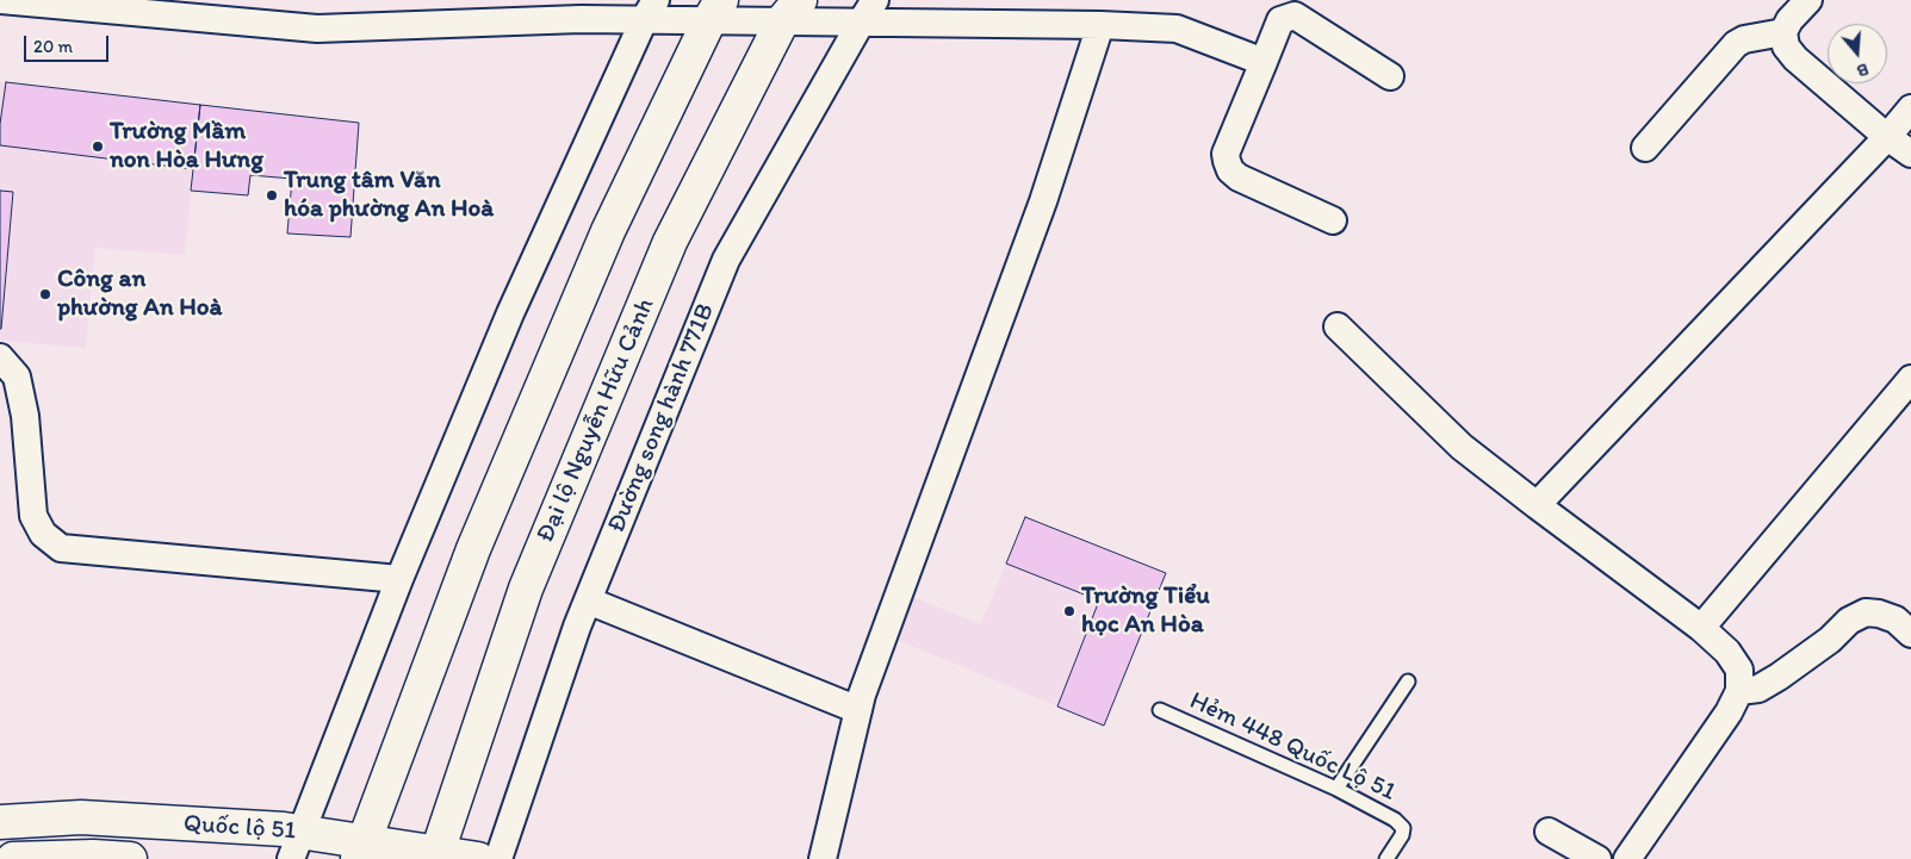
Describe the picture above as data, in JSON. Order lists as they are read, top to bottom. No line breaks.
{"streets":{"main road":["Đại lộ Nguyễn Hữu Cảnh","Quốc lộ 51"],"street":["Đường song hành 771B"],"lane":["Hẻm 448 Quốc Lộ 51"]},"crossings":[["Đại lộ Nguyễn Hữu Cảnh","Quốc lộ 51"]],"places":["Trường Mầm non Hòa Hưng","Trung tâm Văn hóa phường An Hoà","Công an phường An Hoà","Trường Tiểu học An Hòa"],"scale_bar":"20 m","north":"bottom"}
